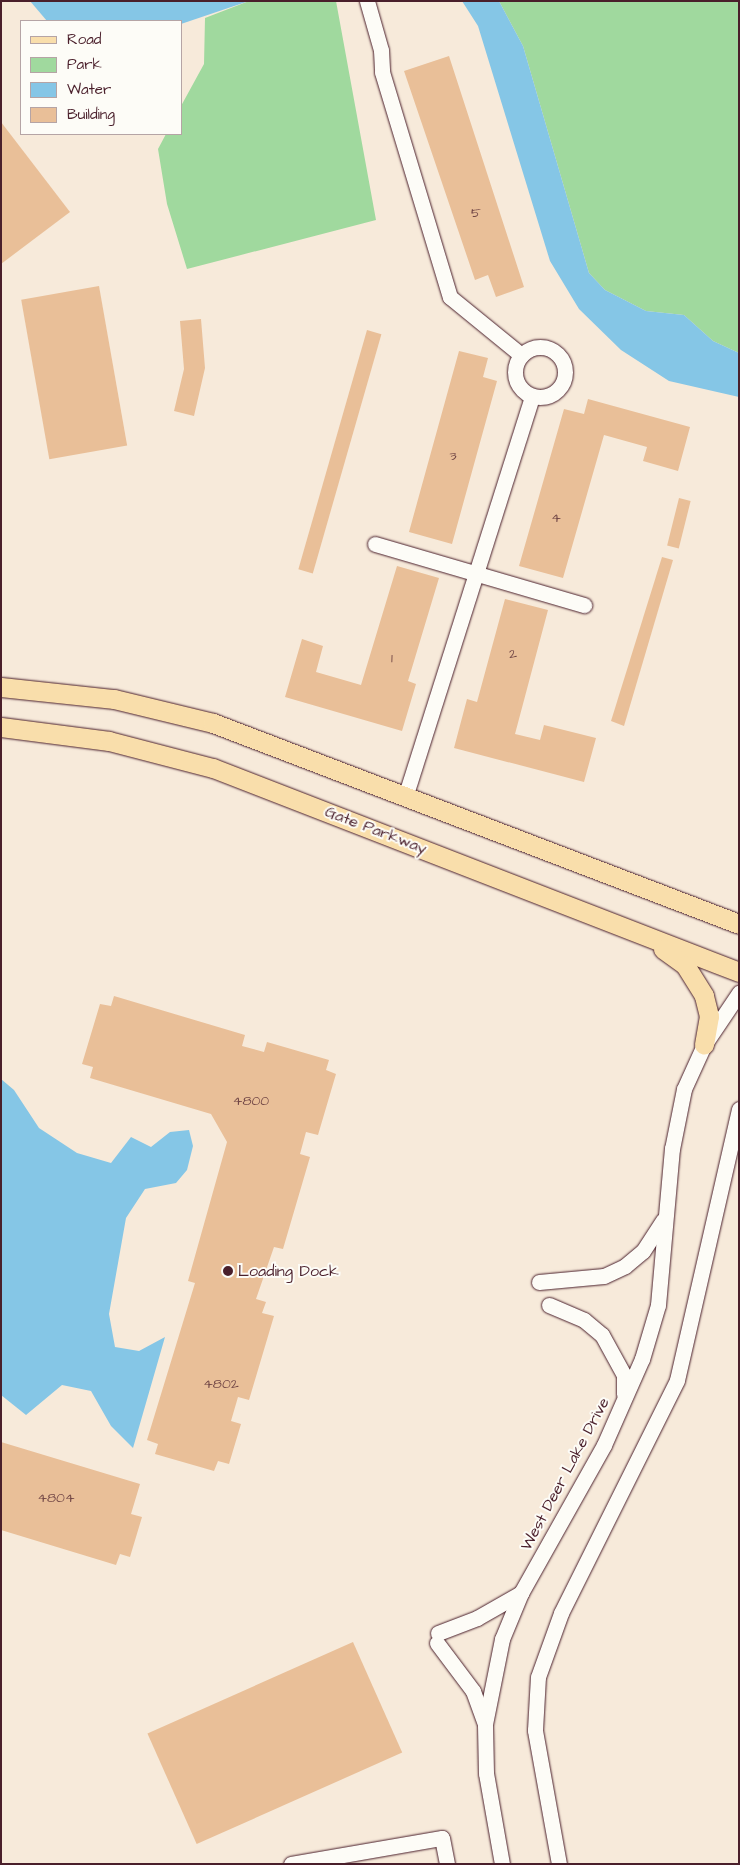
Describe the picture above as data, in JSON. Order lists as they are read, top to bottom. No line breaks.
{"streets":{"main road":["Gate Parkway"],"street":["West Deer Lake Drive"]},"places":["Loading Dock"],"house_numbers":["5","3","4","2","1","4800","4802","4804"],"legend":["Road","Park","Water","Building"]}
